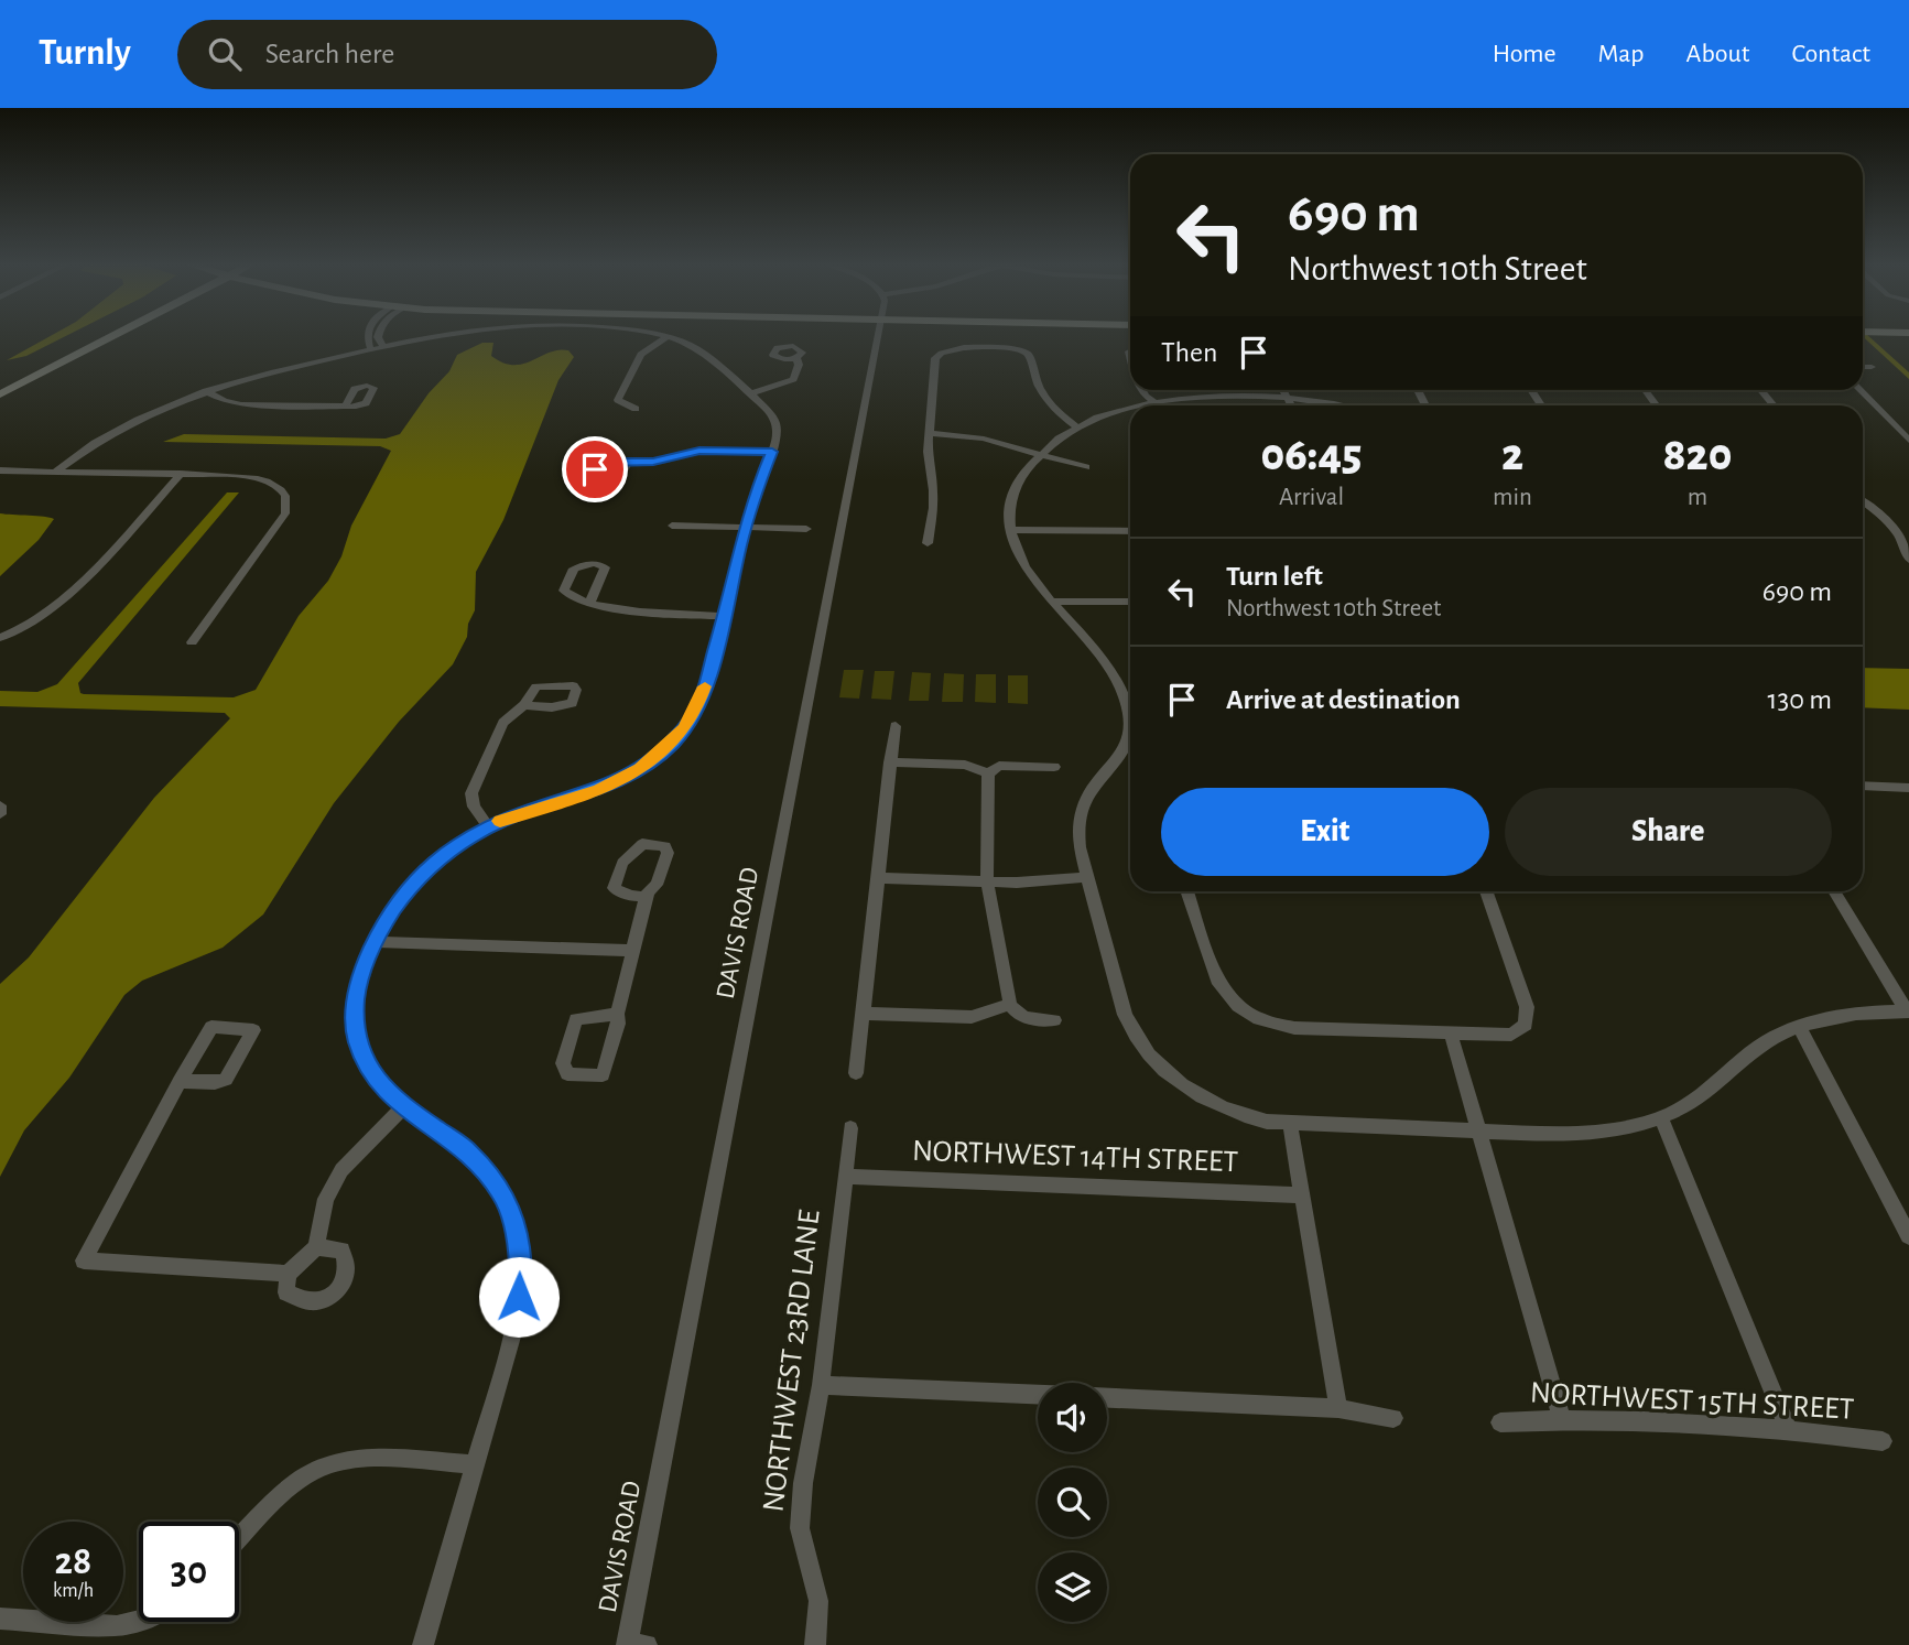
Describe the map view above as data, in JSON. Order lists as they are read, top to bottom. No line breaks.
{"streets":{"street":["DAVIS ROAD","NORTHWEST 14TH STREET","NORTHWEST 23RD LANE","NORTHWEST 15TH STREET"]},"crossings":[["NORTHWEST 14TH STREET","NORTHWEST 23RD LANE"]],"page":{"header":"Turnly","search":"Search here","nav":["Home","Map","About","Contact"],"turn":["690 m","Northwest 10th Street"],"then":"Then","eta":["06:45","Arrival","2","min","820","m"],"list":[{"name":"Turn left","note":"Northwest 10th Street","value":"690 m"},{"name":"Arrive at destination","value":"130 m"}],"buttons":["Exit","Share"],"speed":"28 km/h","limit":"30"}}
